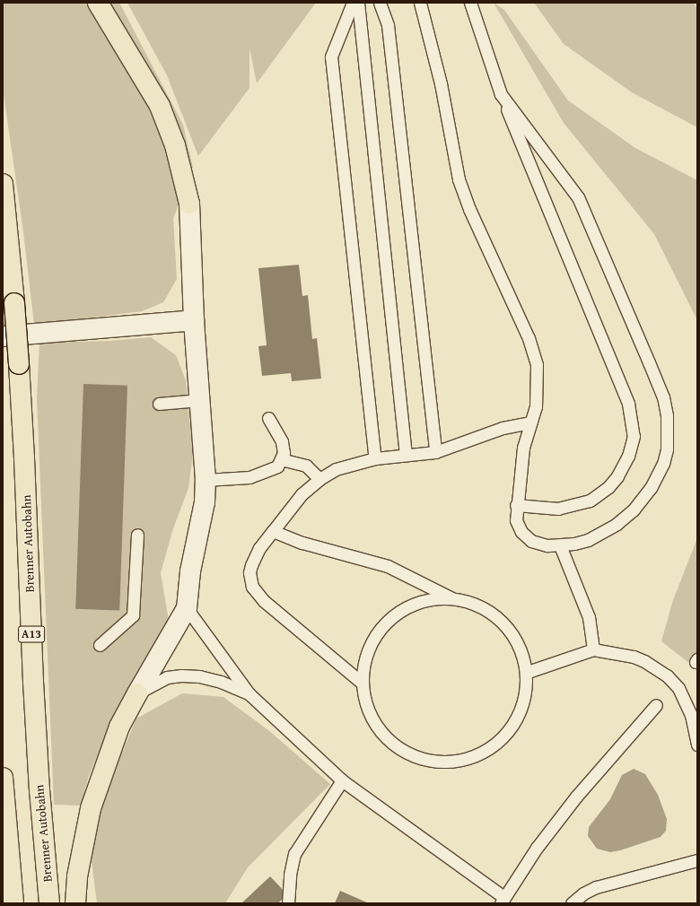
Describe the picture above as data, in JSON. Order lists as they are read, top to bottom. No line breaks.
{"streets":{"highway":["Brenner Autobahn","A13"]}}
